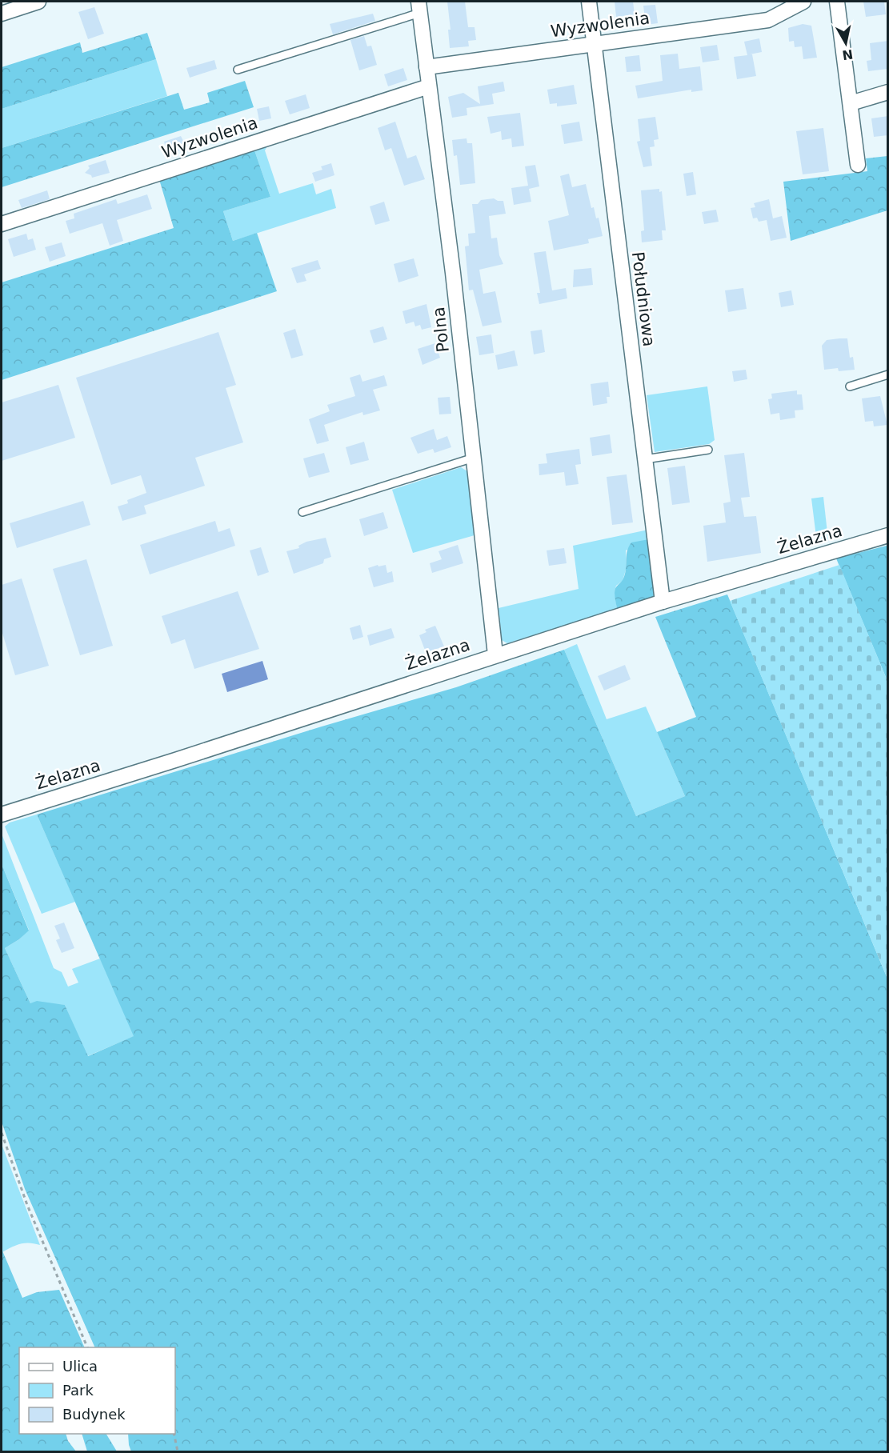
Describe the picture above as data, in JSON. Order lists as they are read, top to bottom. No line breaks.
{"streets":{"street":["Wyzwolenia","Południowa","Polna","Żelazna"]},"crossings":[["Wyzwolenia","Południowa"],["Wyzwolenia","Polna"],["Południowa","Żelazna"],["Polna","Żelazna"]],"legend":["Ulica","Park","Budynek"],"north":"bottom"}
